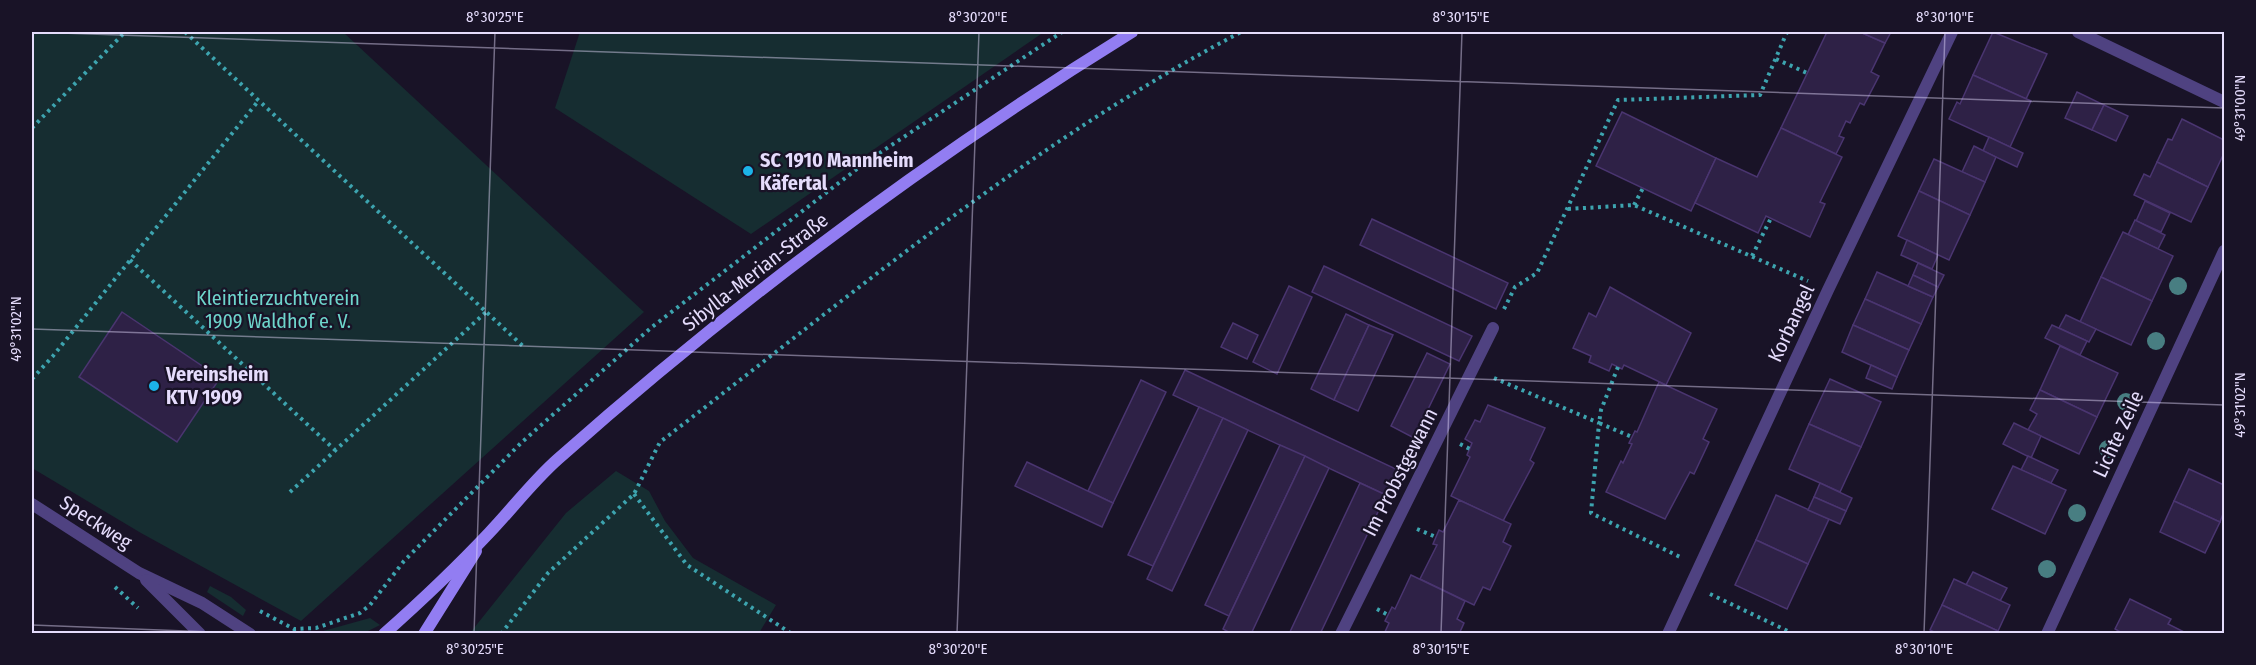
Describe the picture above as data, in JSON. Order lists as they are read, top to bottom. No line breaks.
{"streets":{"main road":["Sibylla-Merian-Straße"],"street":["Korbangel","Lichte Zeile","Im Probstgewann","Speckweg"]},"parks":["Kleintierzuchtverein 1909 Waldhof e. V."],"places":["SC 1910 Mannheim Käfertal","Vereinsheim KTV 1909"],"coordinates":["8°30'25\"E","8°30'20\"E","8°30'15\"E","8°30'10\"E","49°31'00\"N","49°31'02\"N"]}
